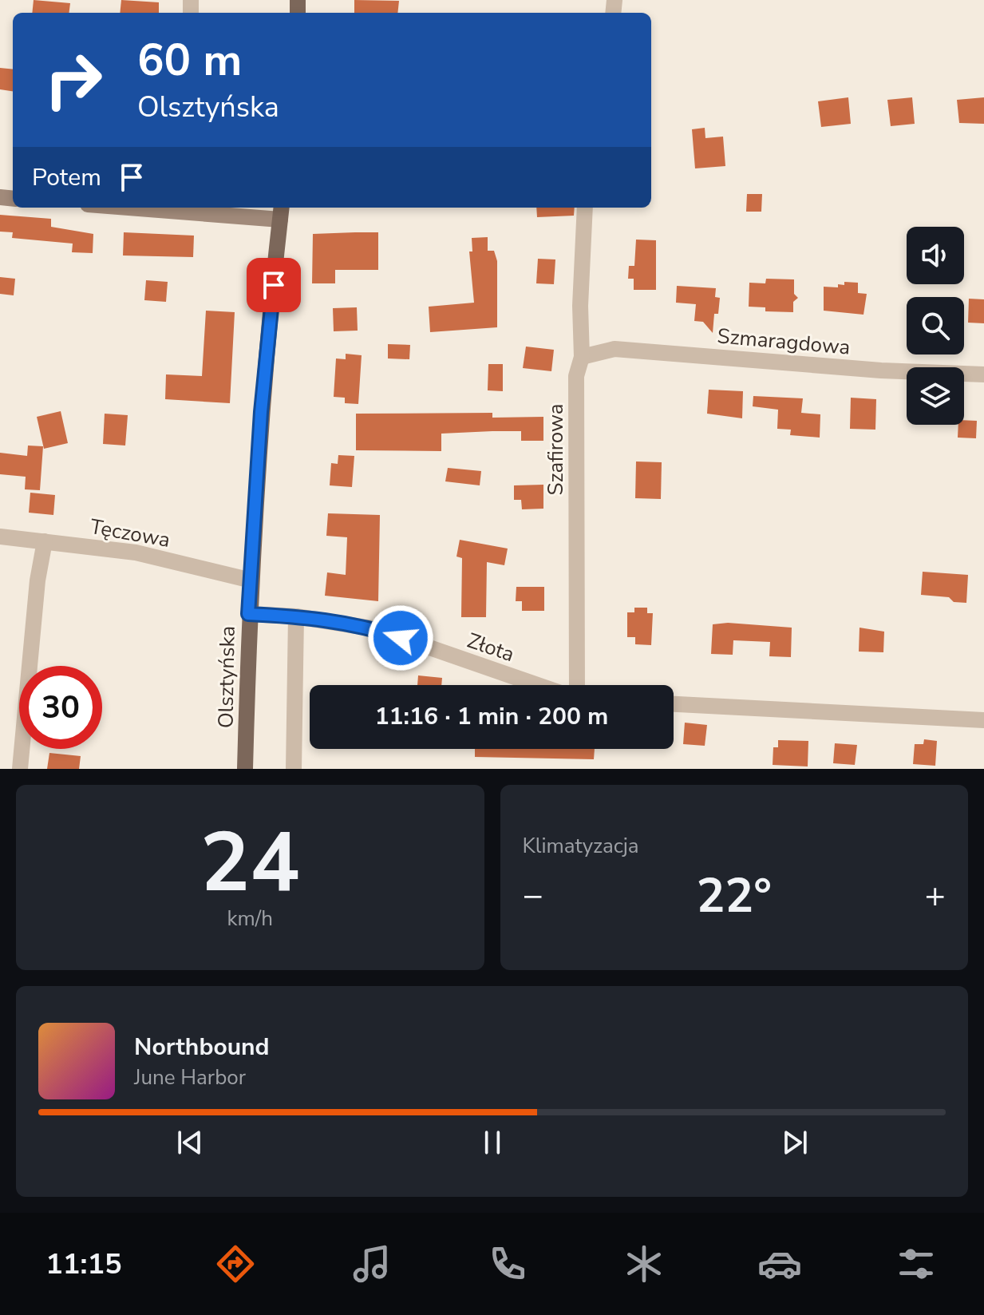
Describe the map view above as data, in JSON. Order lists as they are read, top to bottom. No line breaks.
{"streets":{"main road":["Olsztyńska"],"street":["Szmaragdowa","Szafirowa","Tęczowa","Złota"]},"crossings":[["Szmaragdowa","Szafirowa"],["Tęczowa","Olsztyńska"],["Złota","Olsztyńska"]],"page":{"turn":["60 m","Olsztyńska"],"then":"Potem","limit":"30","trip":"11:16 · 1 min · 200 m","tile":[["24","km/h"],"Klimatyzacja"],"heat":["−","22°","+"],"song":["Northbound","June Harbor"],"tabs":"11:15"}}
